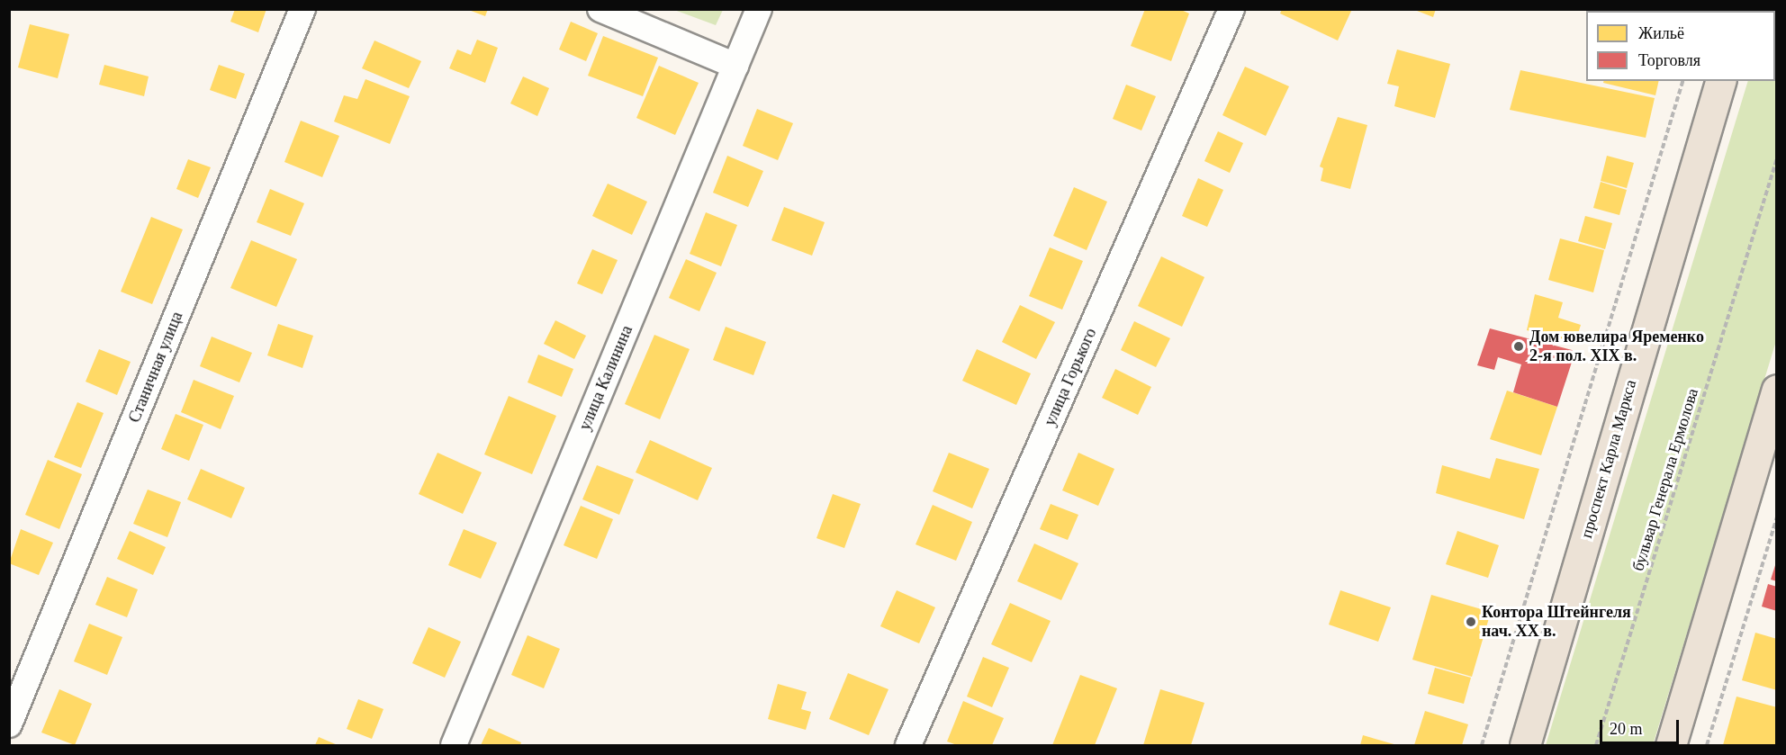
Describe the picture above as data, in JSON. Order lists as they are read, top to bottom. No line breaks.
{"streets":{"main road":["проспект Карла Маркса"],"street":["Станичная улица","улица Горького","улица Калинина"],"path":["бульвар Генерала Ермолова"]},"places":["Дом ювелира Яременко 2-я пол. XIX в.","Контора Штейнгеля нач. ХХ в."],"legend":["Жильё","Торговля"],"scale_bar":"20 m"}
